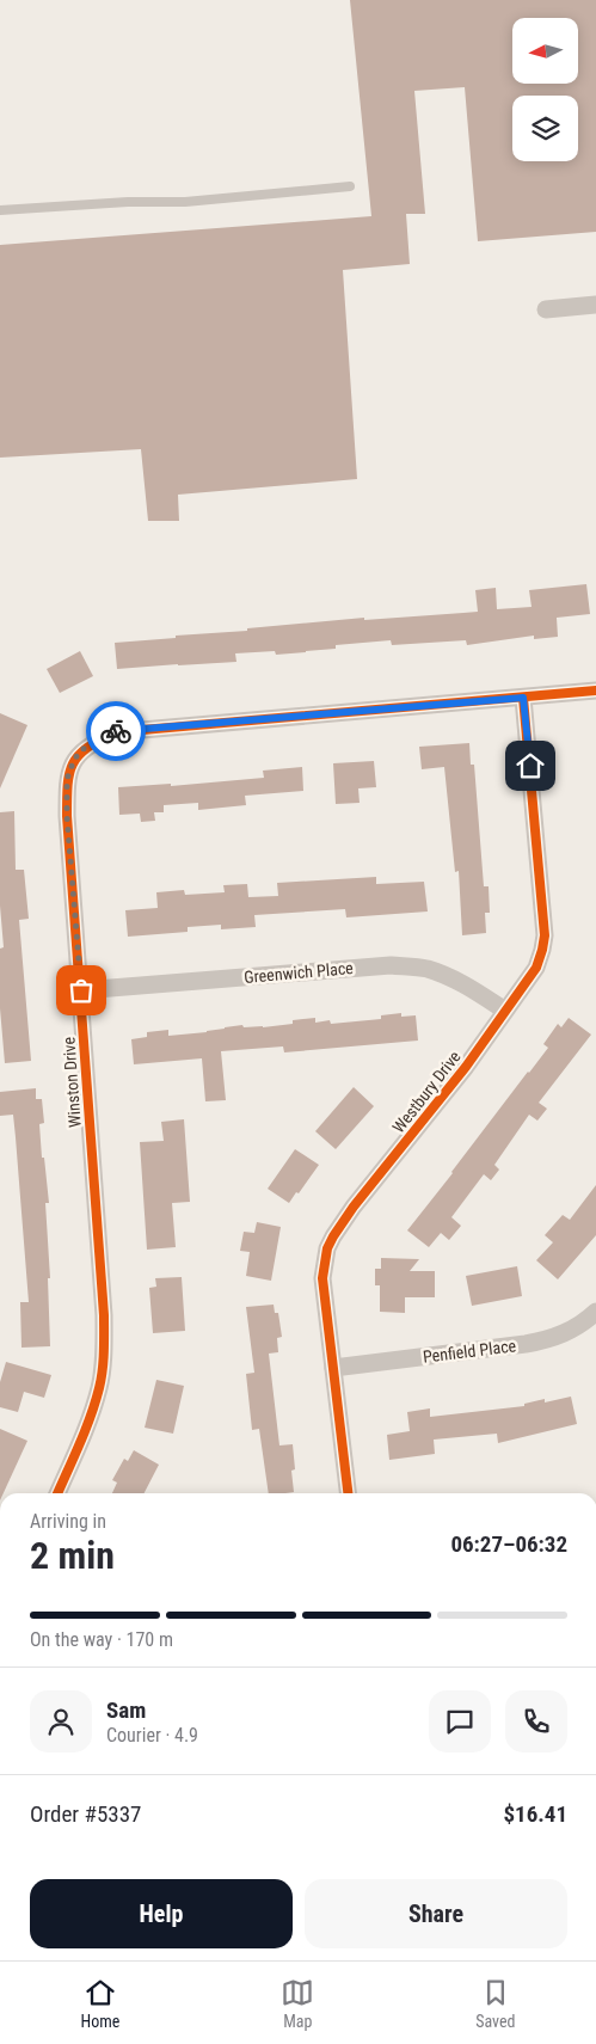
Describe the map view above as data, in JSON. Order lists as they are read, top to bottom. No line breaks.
{"streets":{"street":["Greenwich Place","Winston Drive","Westbury Drive","Penfield Place"]},"crossings":[["Greenwich Place","Winston Drive"],["Greenwich Place","Westbury Drive"],["Winston Drive","Westbury Drive"],["Westbury Drive","Penfield Place"]],"north":"left","page":{"heading":["2 min","Arriving in","06:27–06:32"],"panel":["Sam","Courier · 4.9","Order #5337","$16.41"],"bar":"On the way · 170 m","buttons":["Help","Share"],"tabs":["Home","Map","Saved"]}}
